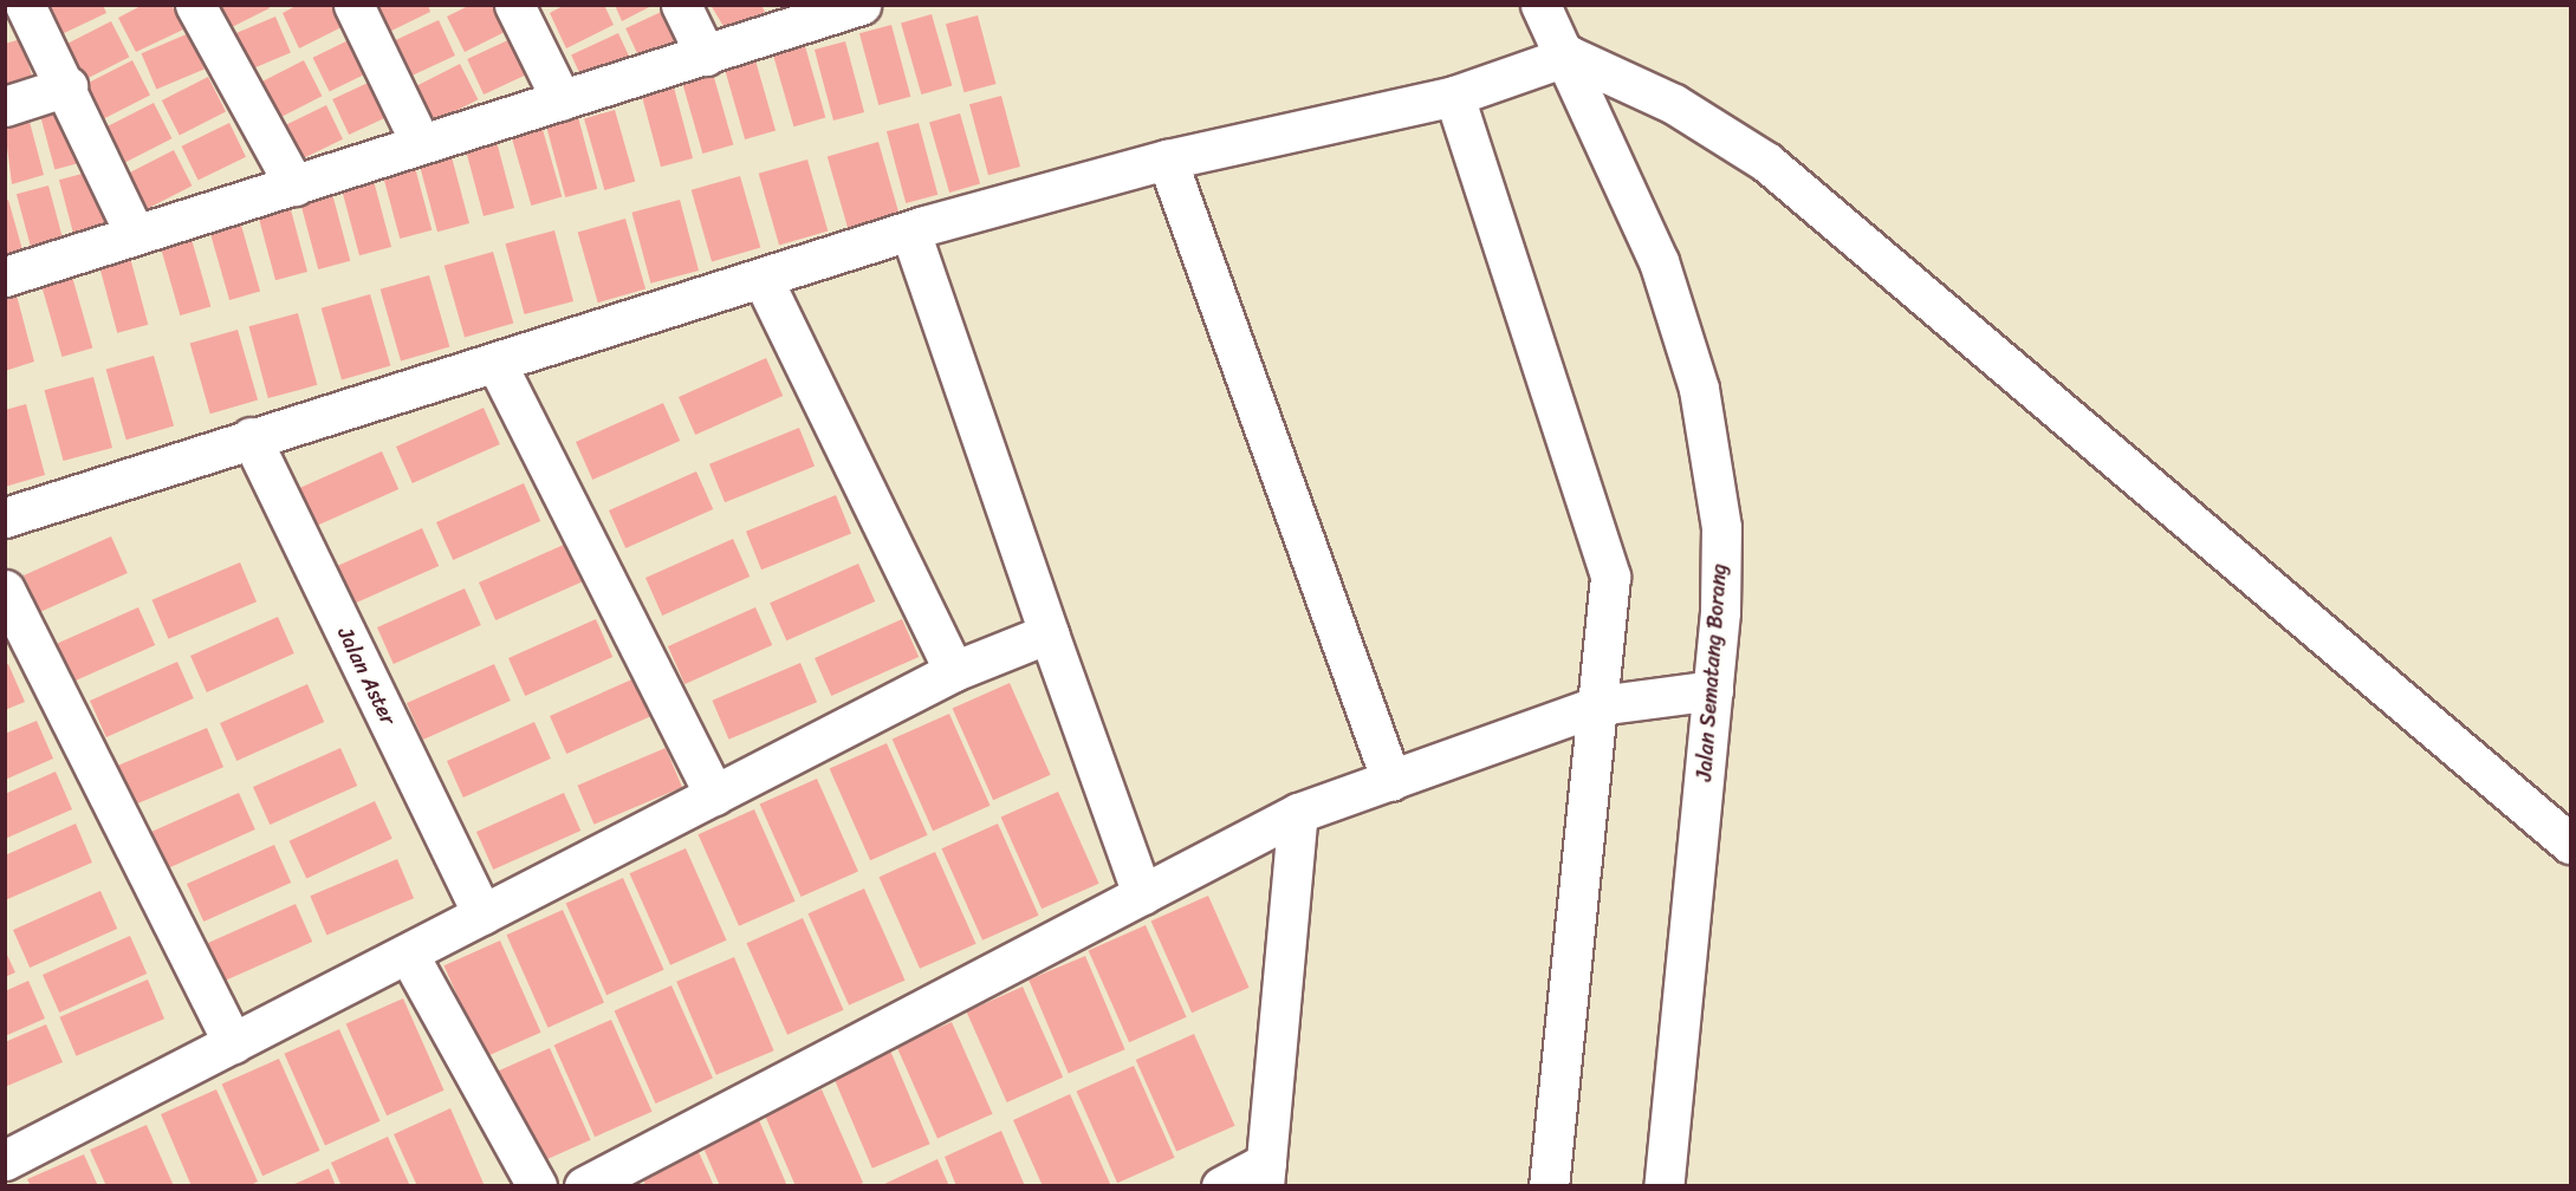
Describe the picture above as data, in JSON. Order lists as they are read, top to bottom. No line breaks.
{"streets":{"street":["Jalan Sematang Borang","Jalan Aster"]}}
